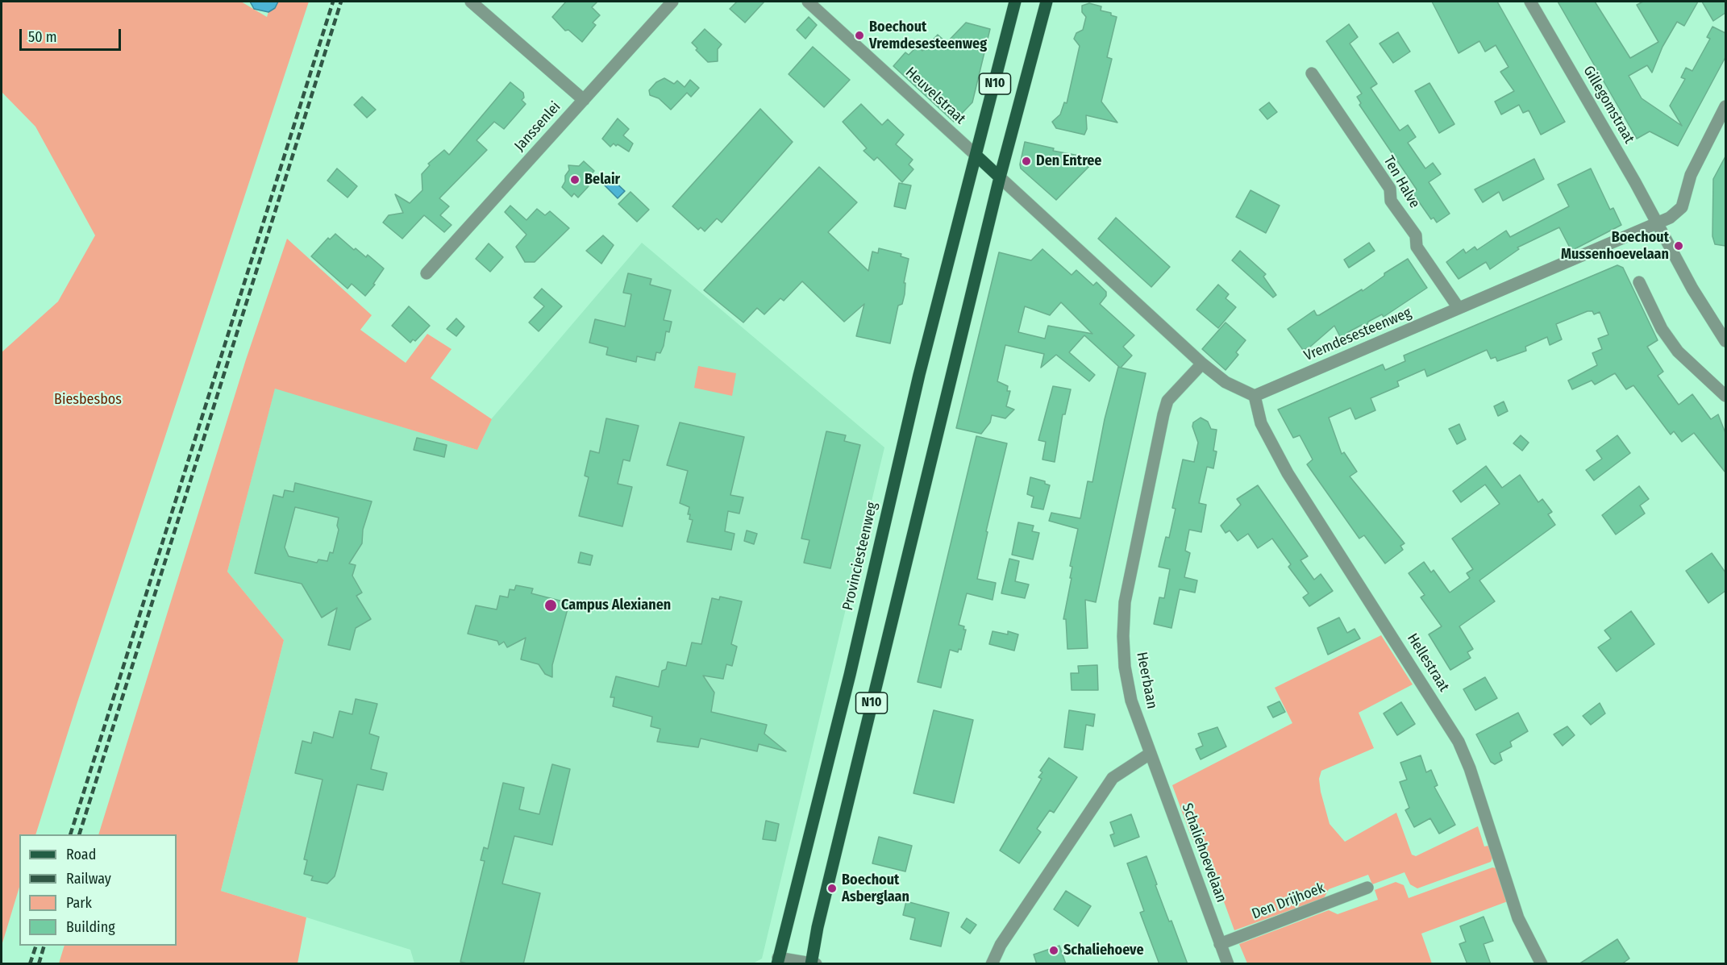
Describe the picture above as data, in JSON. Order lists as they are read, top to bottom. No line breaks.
{"streets":{"main road":["N10","Provinciesteenweg"],"street":["Heuvelstraat","Gillegomstraat","Janssenlei","Ten Halve","Vremdesesteenweg","Hellestraat","Heerbaan","Schaliehoevelaan","Den Drijhoek"]},"crossings":[["Heuvelstraat","Provinciesteenweg"],["Gillegomstraat","Vremdesesteenweg"],["Ten Halve","Vremdesesteenweg"],["Vremdesesteenweg","Hellestraat"],["Heerbaan","Schaliehoevelaan"],["Schaliehoevelaan","Den Drijhoek"]],"parks":["Biesbesbos"],"places":["Boechout Vremdesesteenweg","Den Entree","Belair","Boechout Mussenhoevelaan","Campus Alexianen","Boechout Asberglaan","Schaliehoeve"],"legend":["Road","Railway","Park","Building"],"scale_bar":"50 m"}
